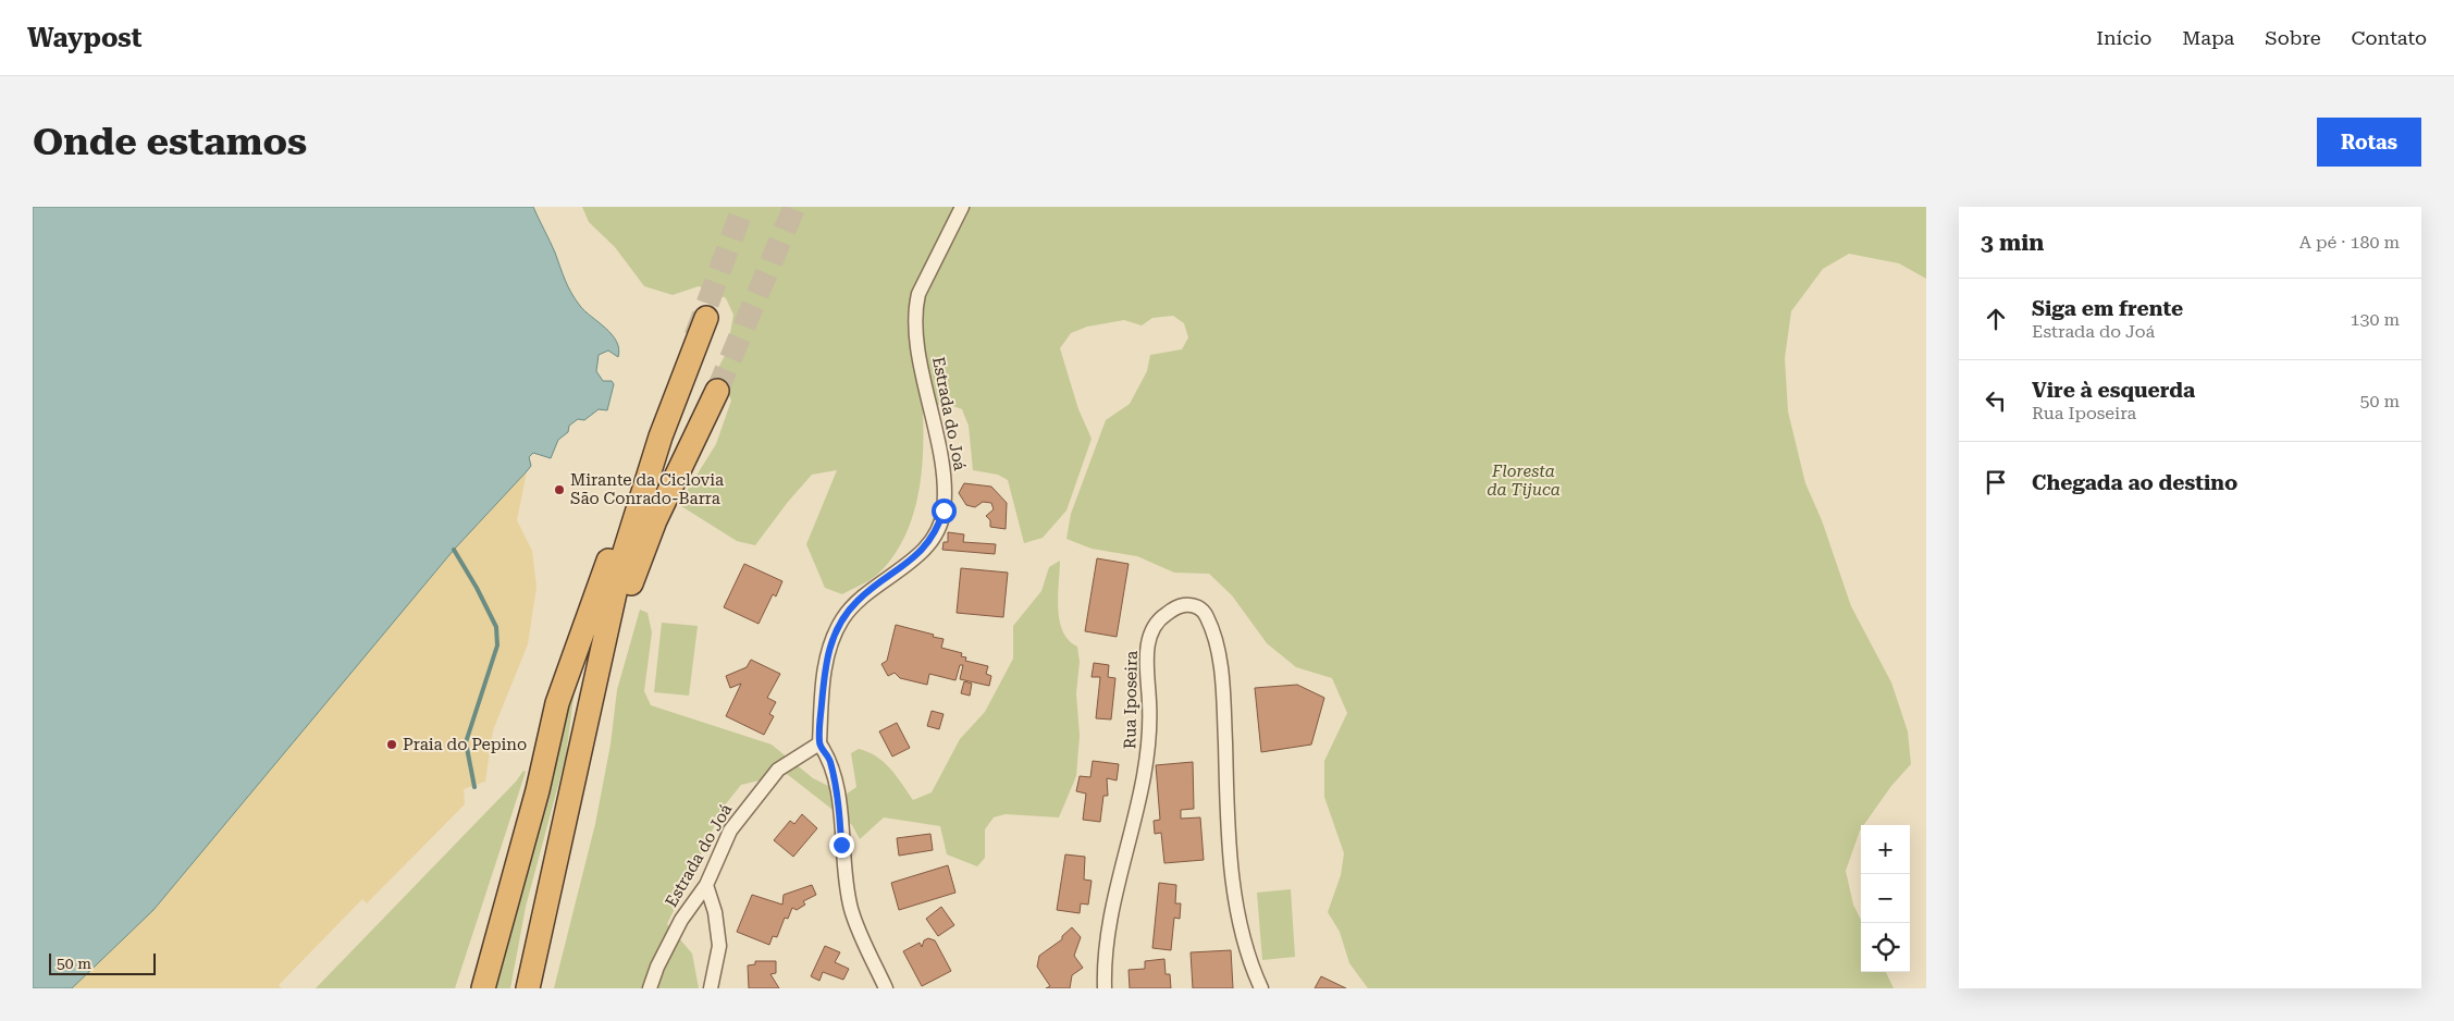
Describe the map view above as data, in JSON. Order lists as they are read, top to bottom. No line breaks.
{"streets":{"street":["Estrada do Joá","Rua Iposeira"]},"parks":["Floresta da Tijuca"],"places":["Mirante da Ciclovia São Conrado-Barra","Praia do Pepino"],"scale_bar":"50 m","page":{"header":"Waypost","nav":["Início","Mapa","Sobre","Contato"],"buttons":"Rotas","title":"Onde estamos","heading":["3 min","A pé · 180 m"],"list":[["Siga em frente","Estrada do Joá","130 m"],["Vire à esquerda","Rua Iposeira","50 m"],"Chegada ao destino"],"map_buttons":["+","−"],"scale":"50 m"}}
